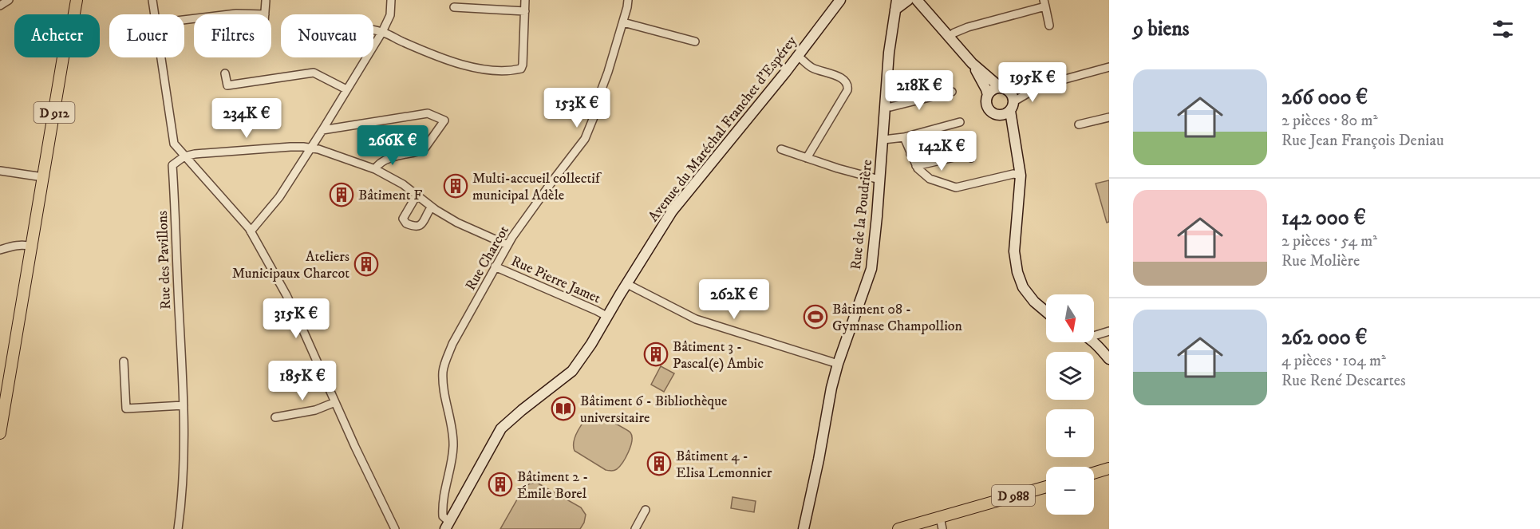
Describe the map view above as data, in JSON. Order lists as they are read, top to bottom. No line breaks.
{"streets":{"main road":["D 912","D 988"],"street":["Avenue du Maréchal Franchet d'Espérey","Rue de la Poudrière","Rue Charcot","Rue des Pavillons","Rue Pierre Jamet"]},"crossings":[["Avenue du Maréchal Franchet d'Espérey","Rue Charcot"],["Avenue du Maréchal Franchet d'Espérey","Rue Pierre Jamet"],["Rue Charcot","Rue Pierre Jamet"]],"places":{"building":["Multi-accueil collectif municipal Adèle","Bâtiment F","Ateliers Municipaux Charcot","Bâtiment 3 - Pascal(e) Ambic","Bâtiment 4 - Elisa Lemonnier","Bâtiment 2 - Émile Borel"],"sports":["Bâtiment 08 - Gymnase Champollion"],"library":["Bâtiment 6 - Bibliothèque universitaire"]},"north":"bottom","page":{"heading":"9 biens","chip":["Acheter","Louer","Filtres","Nouveau"],"list":[{"name":"266 000 €","note":"2 pièces · 80 m² · Rue Jean François Deniau"},{"name":"142 000 €","note":"2 pièces · 54 m² · Rue Molière"},{"name":"262 000 €","note":"4 pièces · 104 m² · Rue René Descartes"}],"price":["195K €","218K €","153K €","234K €","266K €","142K €","262K €","315K €","185K €"],"map_buttons":["+","−"]}}
